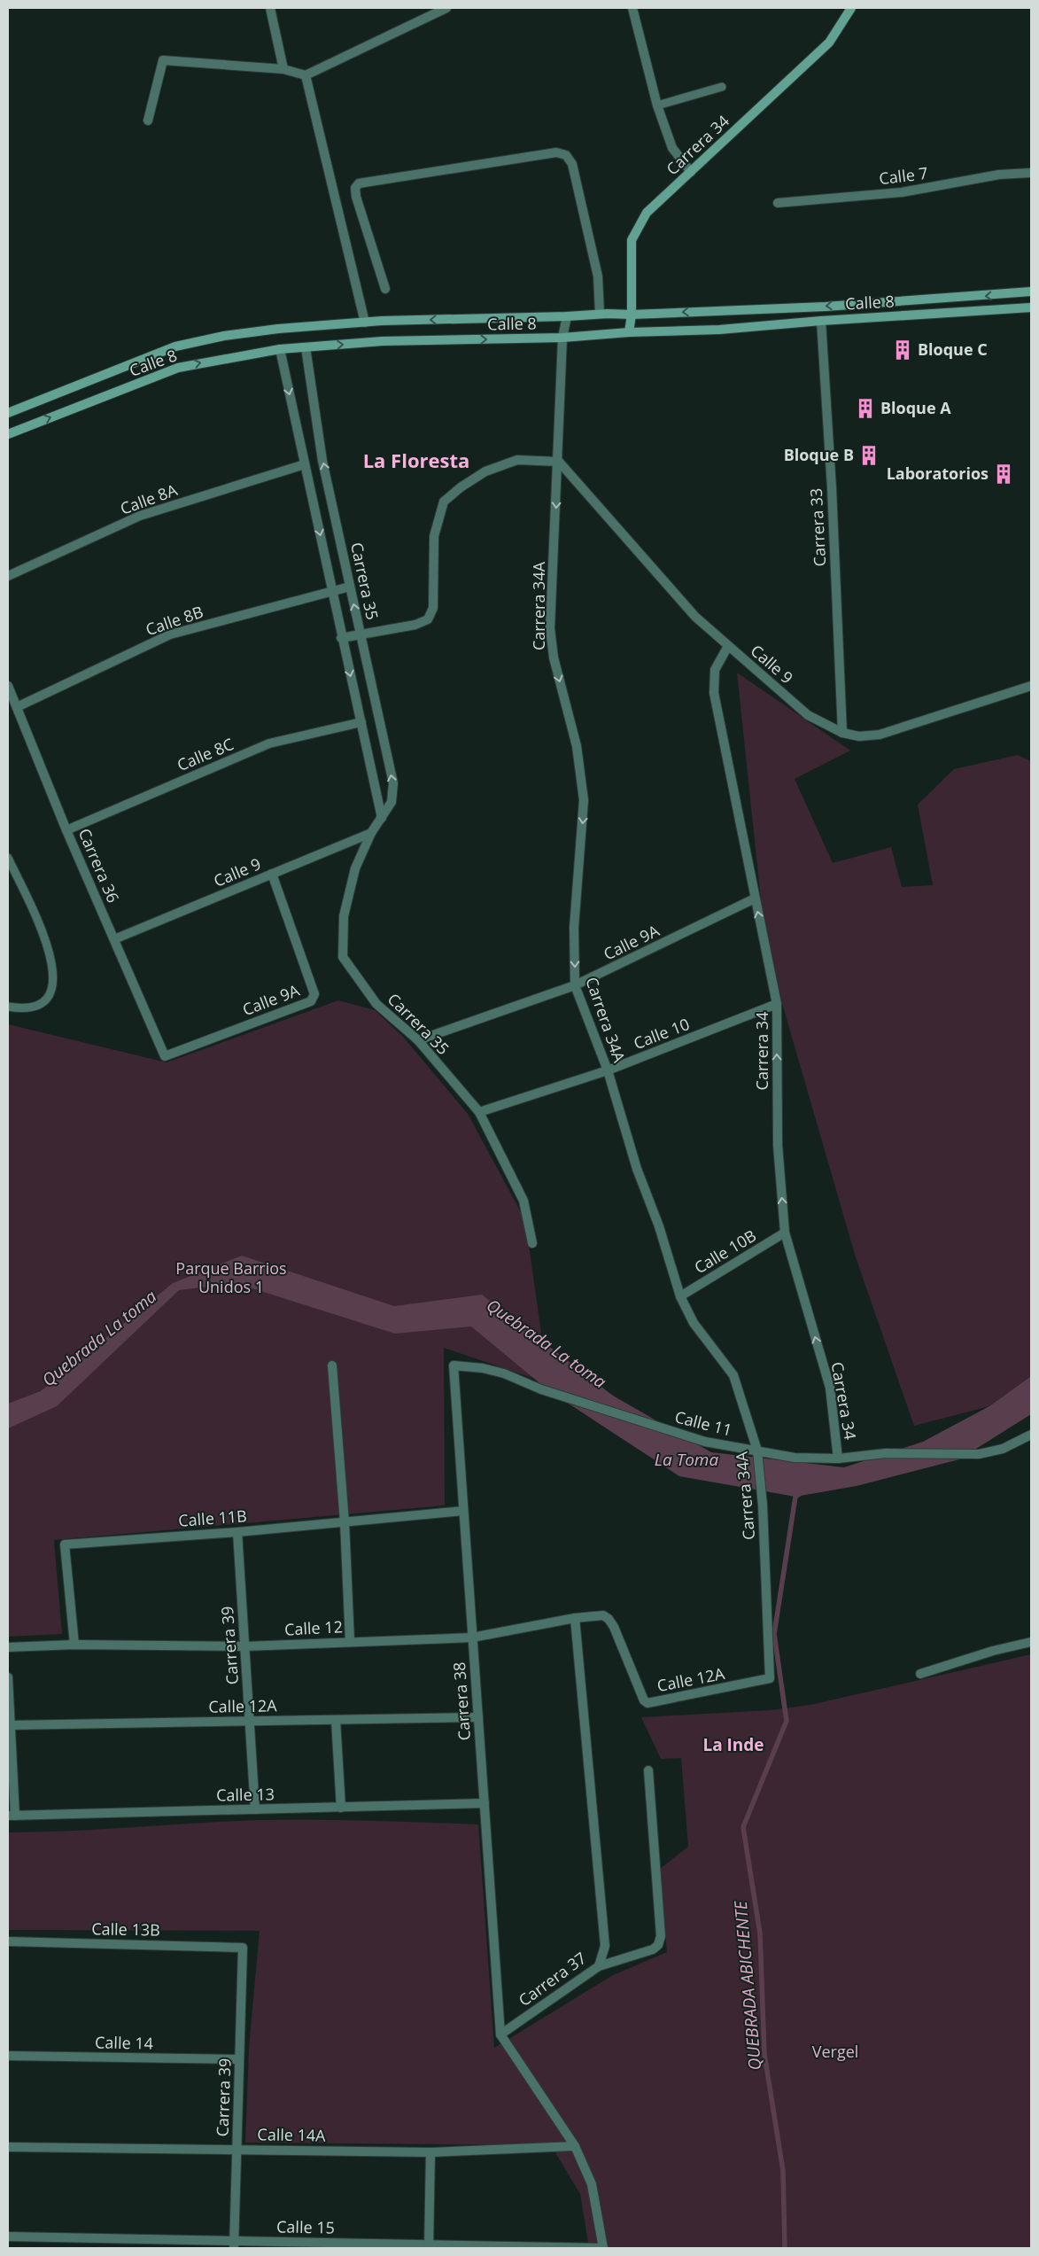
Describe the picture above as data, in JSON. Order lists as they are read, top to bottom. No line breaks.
{"streets":{"main road":["Carrera 34","Calle 8"],"street":["Calle 7","Calle 8A","Carrera 33","Carrera 35","Carrera 34A","Calle 8B","Calle 9","Calle 8C","Carrera 36","Calle 9A","Calle 10","Calle 10B","Calle 11","Calle 11B","Calle 12","Carrera 39","Calle 12A","Carrera 38","Calle 13","Calle 13B","Carrera 37","Calle 14","Calle 14A","Calle 15"]},"crossings":[["Carrera 34","Calle 8"],["Carrera 34","Calle 9"],["Carrera 34","Calle 9A"],["Carrera 34","Calle 10"],["Carrera 34","Calle 10B"],["Carrera 34","Calle 11"],["Calle 8","Carrera 33"],["Calle 8","Carrera 35"],["Calle 8","Carrera 34A"],["Carrera 33","Calle 9"],["Carrera 35","Calle 8B"],["Carrera 35","Calle 9"],["Carrera 35","Calle 9A"],["Carrera 35","Calle 10"],["Carrera 34A","Calle 9"],["Carrera 34A","Calle 9A"],["Carrera 34A","Calle 10"],["Carrera 34A","Calle 10B"],["Carrera 34A","Calle 11"],["Carrera 34A","Calle 12A"],["Calle 8B","Carrera 36"],["Calle 9","Carrera 36"],["Calle 9","Calle 9A"],["Calle 8C","Carrera 36"],["Carrera 36","Calle 9A"],["Calle 11","Carrera 38"],["Calle 11B","Calle 12"],["Calle 11B","Carrera 39"],["Calle 11B","Carrera 38"],["Calle 12","Carrera 39"],["Calle 12","Calle 12A"],["Calle 12","Carrera 38"],["Calle 12","Carrera 37"],["Carrera 39","Calle 12A"],["Carrera 39","Calle 13"],["Carrera 39","Calle 13B"],["Carrera 39","Calle 14"],["Carrera 39","Calle 14A"],["Carrera 39","Calle 15"],["Calle 12A","Carrera 38"],["Carrera 38","Calle 13"],["Carrera 38","Carrera 37"]],"one_way":["Carrera 34","Carrera 34A"],"districts":["La Floresta","La Inde"],"water":["Quebrada La toma","La Toma","QUEBRADA ABICHENTE"],"parks":["Parque Barrios Unidos 1","Vergel"],"places":{"building":["Bloque C","Bloque A","Bloque B","Laboratorios"]}}
